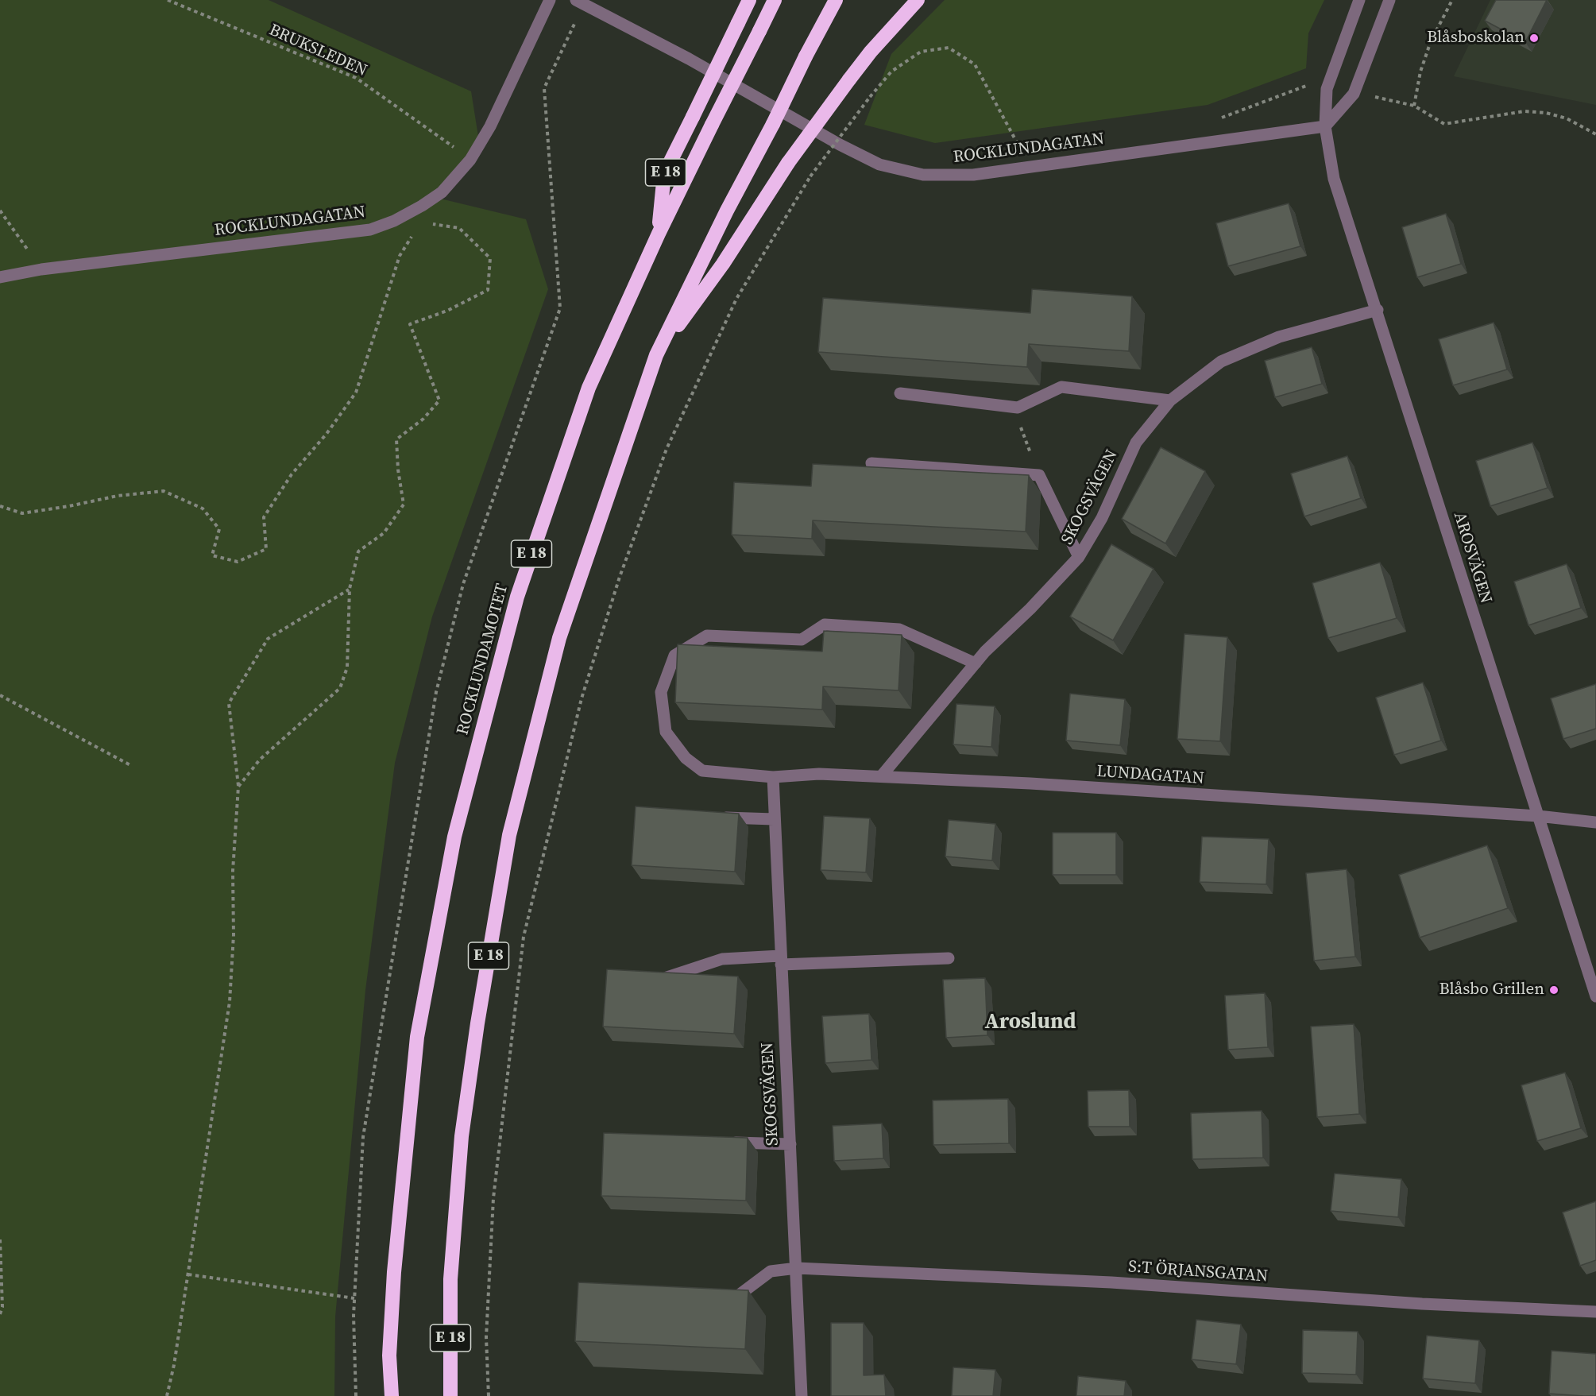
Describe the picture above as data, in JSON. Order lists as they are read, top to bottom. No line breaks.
{"streets":{"highway":["E 18","ROCKLUNDAMOTET"],"street":["ROCKLUNDAGATAN","SKOGSVÄGEN","AROSVÄGEN","LUNDAGATAN","S:T ÖRJANSGATAN"],"path":["BRUKSLEDEN"]},"crossings":[["BRUKSLEDEN","ROCKLUNDAGATAN"],["ROCKLUNDAGATAN","AROSVÄGEN"],["E 18","ROCKLUNDAMOTET"],["SKOGSVÄGEN","AROSVÄGEN"],["SKOGSVÄGEN","LUNDAGATAN"],["SKOGSVÄGEN","S:T ÖRJANSGATAN"],["AROSVÄGEN","LUNDAGATAN"]],"districts":["Aroslund"],"places":["Blåsboskolan","Blåsbo Grillen"]}
